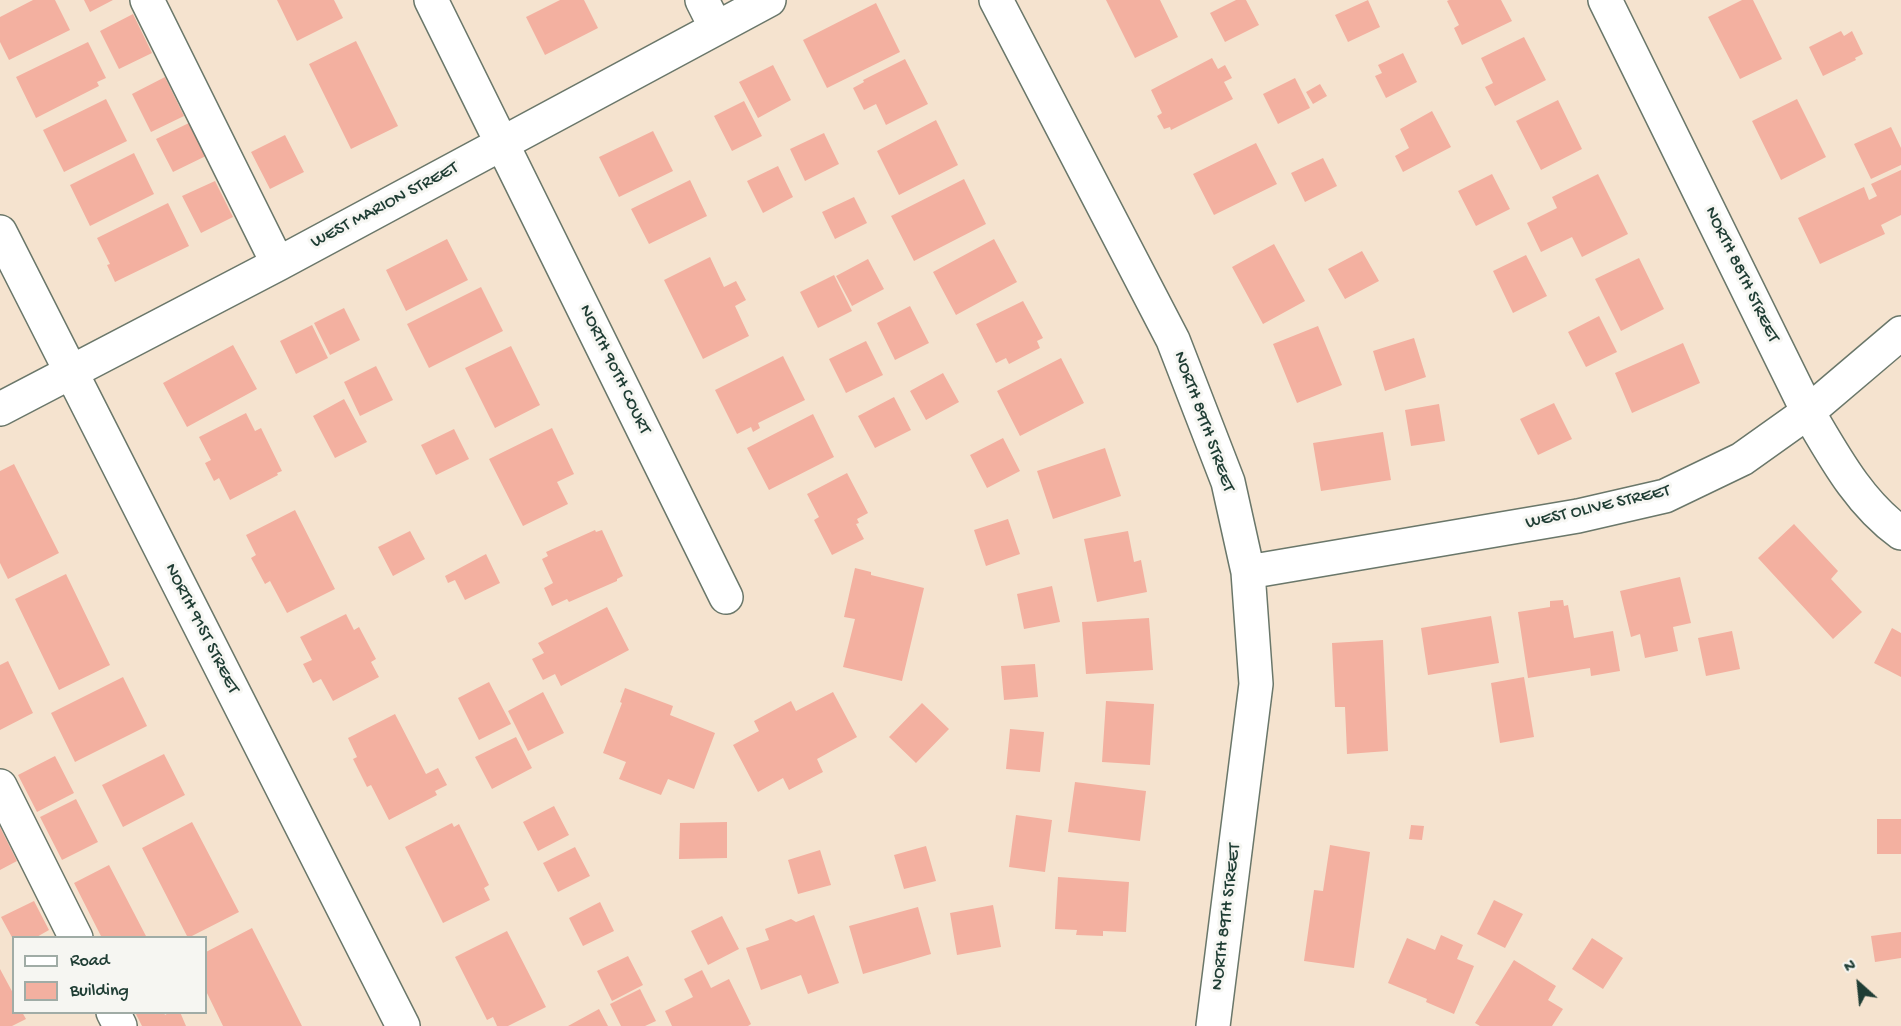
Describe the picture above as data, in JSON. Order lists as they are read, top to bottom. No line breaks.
{"streets":{"street":["WEST MARION STREET","NORTH 88TH STREET","NORTH 90TH COURT","NORTH 89TH STREET","WEST OLIVE STREET","NORTH 91ST STREET"]},"crossings":[["WEST MARION STREET","NORTH 90TH COURT"],["WEST MARION STREET","NORTH 91ST STREET"],["NORTH 88TH STREET","WEST OLIVE STREET"],["NORTH 89TH STREET","WEST OLIVE STREET"]],"legend":["Road","Building"],"north":"top left"}
